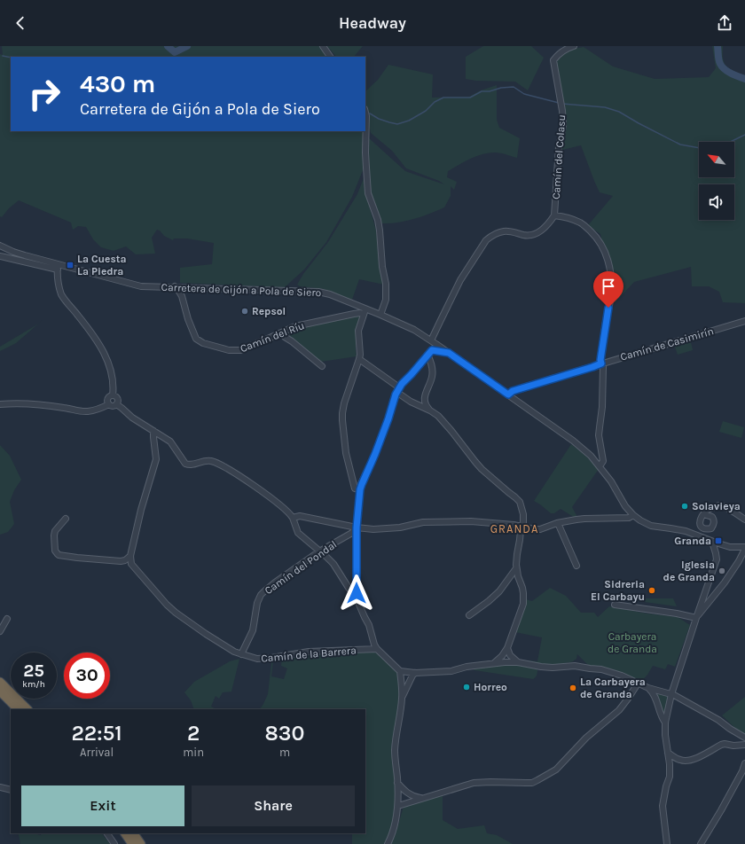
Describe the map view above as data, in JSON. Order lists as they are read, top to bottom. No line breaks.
{"streets":{"street":["Camín del Colasu","Carretera de Gijón a Pola de Siero","Camín del Ríu","Camín de Casimirín","Camín del Pondal","Camín de la Barrera"]},"crossings":[["Carretera de Gijón a Pola de Siero","Camín del Ríu"],["Carretera de Gijón a Pola de Siero","Camín de Casimirín"],["Camín del Pondal","Camín de la Barrera"]],"districts":["GRANDA"],"parks":["Carbayera de Granda"],"places":{"transit":["La Cuesta La Piedra","Granda"],"other":["Repsol","Solavieya","Iglesia de Granda","Sidreria El Carbayu","Horreo","La Carbayera de Granda"]},"north":"top left","page":{"header":"Headway","turn":["430 m","Carretera de Gijón a Pola de Siero"],"speed":"25 km/h","limit":"30","eta":["22:51","Arrival","2","min","830","m"],"buttons":["Exit","Share"]}}
